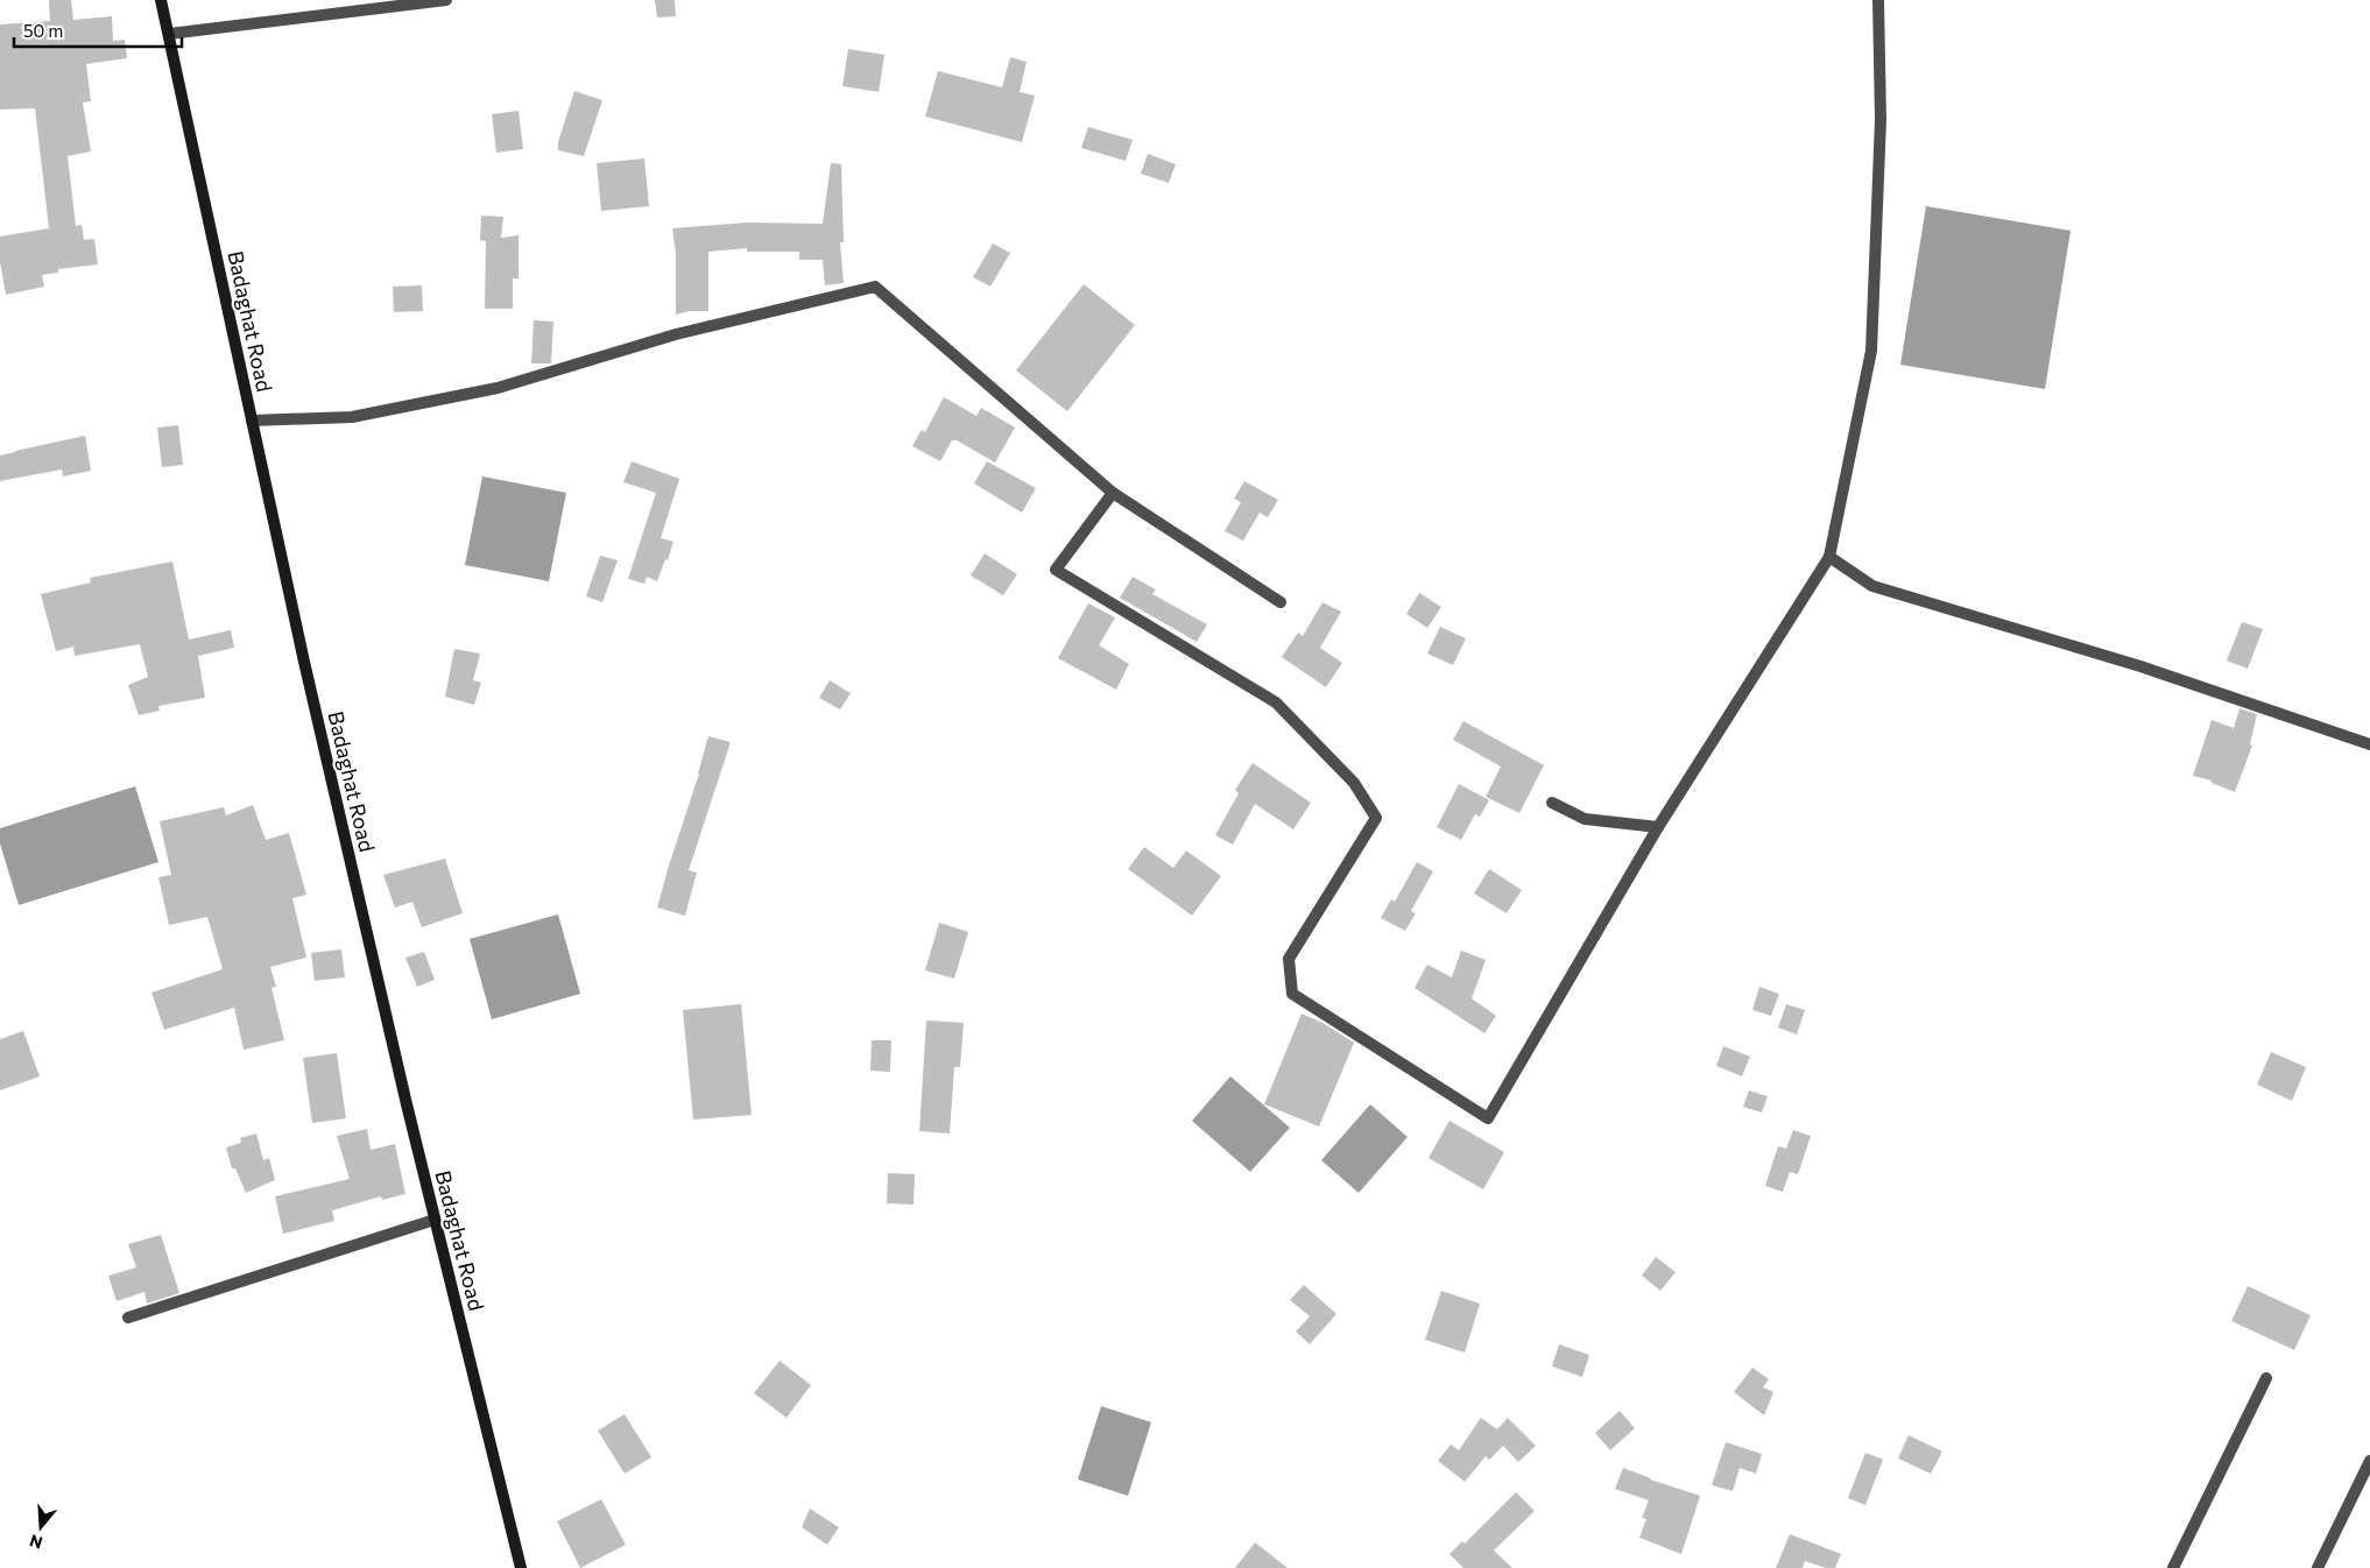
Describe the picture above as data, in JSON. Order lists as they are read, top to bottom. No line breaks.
{"streets":{"main road":["Badaghat Road"]},"scale_bar":"50 m","north":"bottom"}
